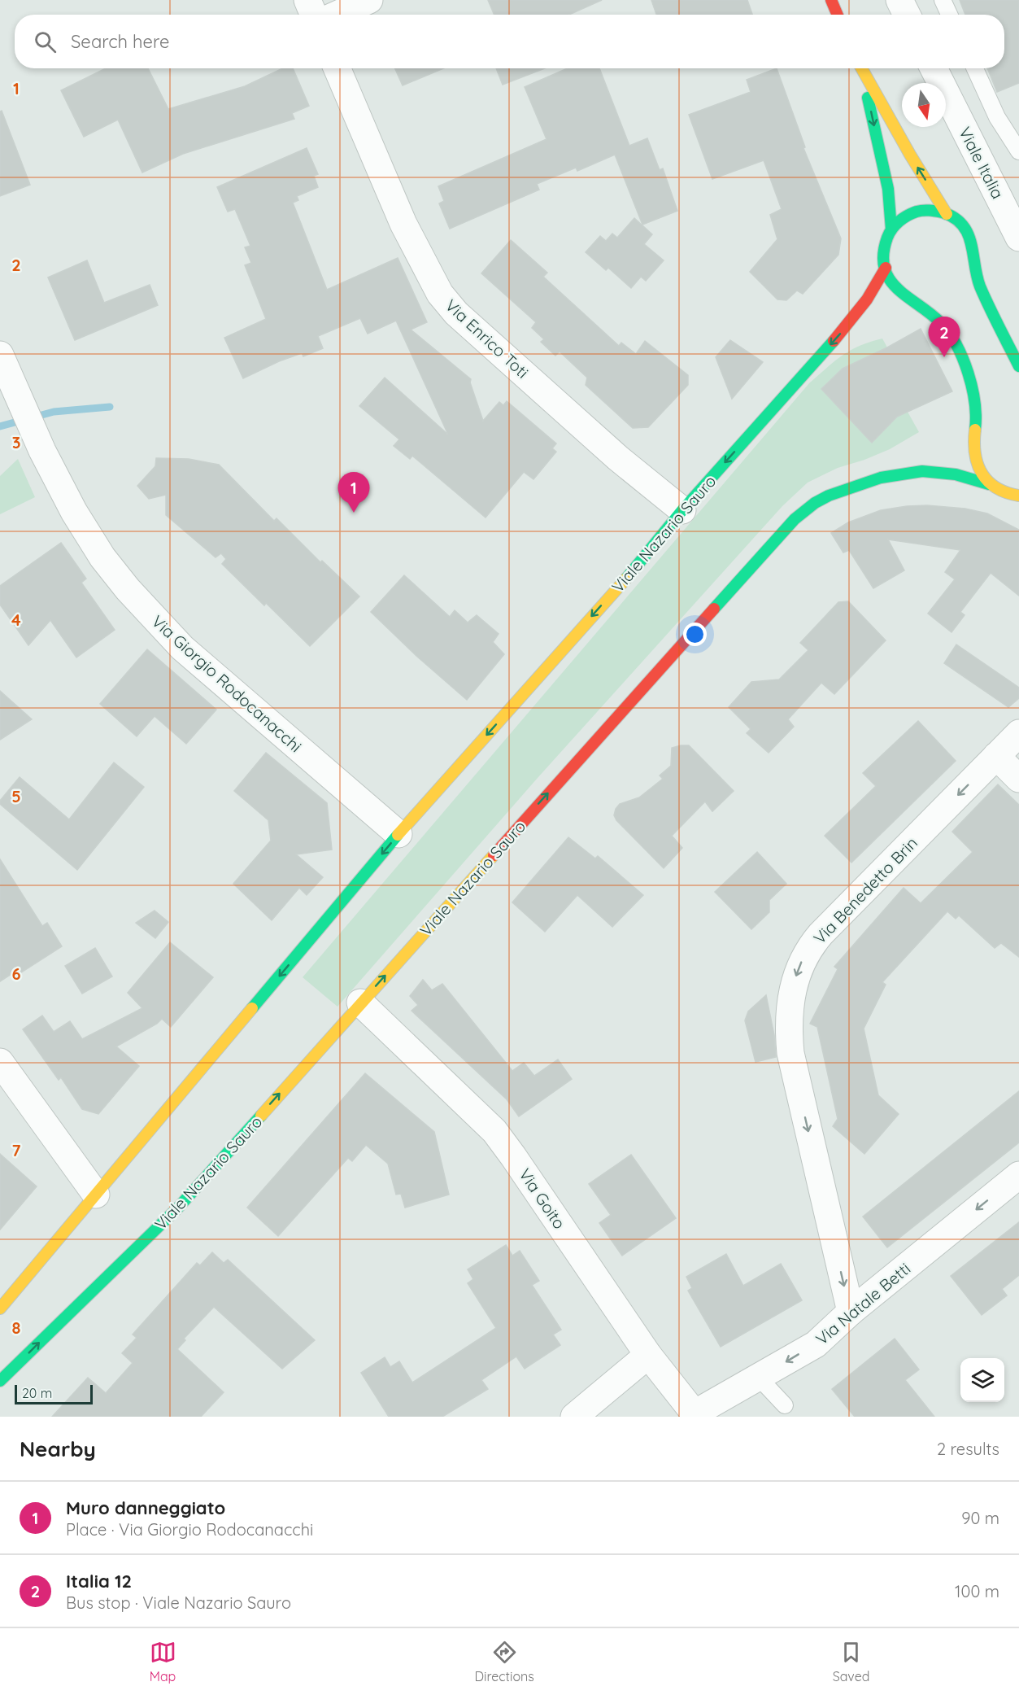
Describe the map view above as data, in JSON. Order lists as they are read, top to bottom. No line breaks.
{"streets":{"main road":["Viale Nazario Sauro"],"street":["Viale Italia","Via Enrico Toti","Via Giorgio Rodocanacchi","Via Benedetto Brin","Via Goito","Via Natale Betti"]},"crossings":[["Via Enrico Toti","Viale Nazario Sauro"],["Viale Nazario Sauro","Via Giorgio Rodocanacchi"],["Viale Nazario Sauro","Via Goito"],["Via Benedetto Brin","Via Natale Betti"],["Via Goito","Via Natale Betti"]],"one_way":["Via Benedetto Brin","Via Natale Betti"],"scale_bar":"20 m","north":"bottom","page":{"search":"Search here","pins":["2","1"],"scale":"20 m","heading":["Nearby","2 results"],"list":[{"mark":"1","name":"Muro danneggiato","note":"Place · Via Giorgio Rodocanacchi","value":"90 m"},{"mark":"2","name":"Italia 12","note":"Bus stop · Viale Nazario Sauro","value":"100 m"}],"nav":["Map","Directions","Saved"]},"grid":{"rows":["1","2","3","4","5","6","7","8"]}}
